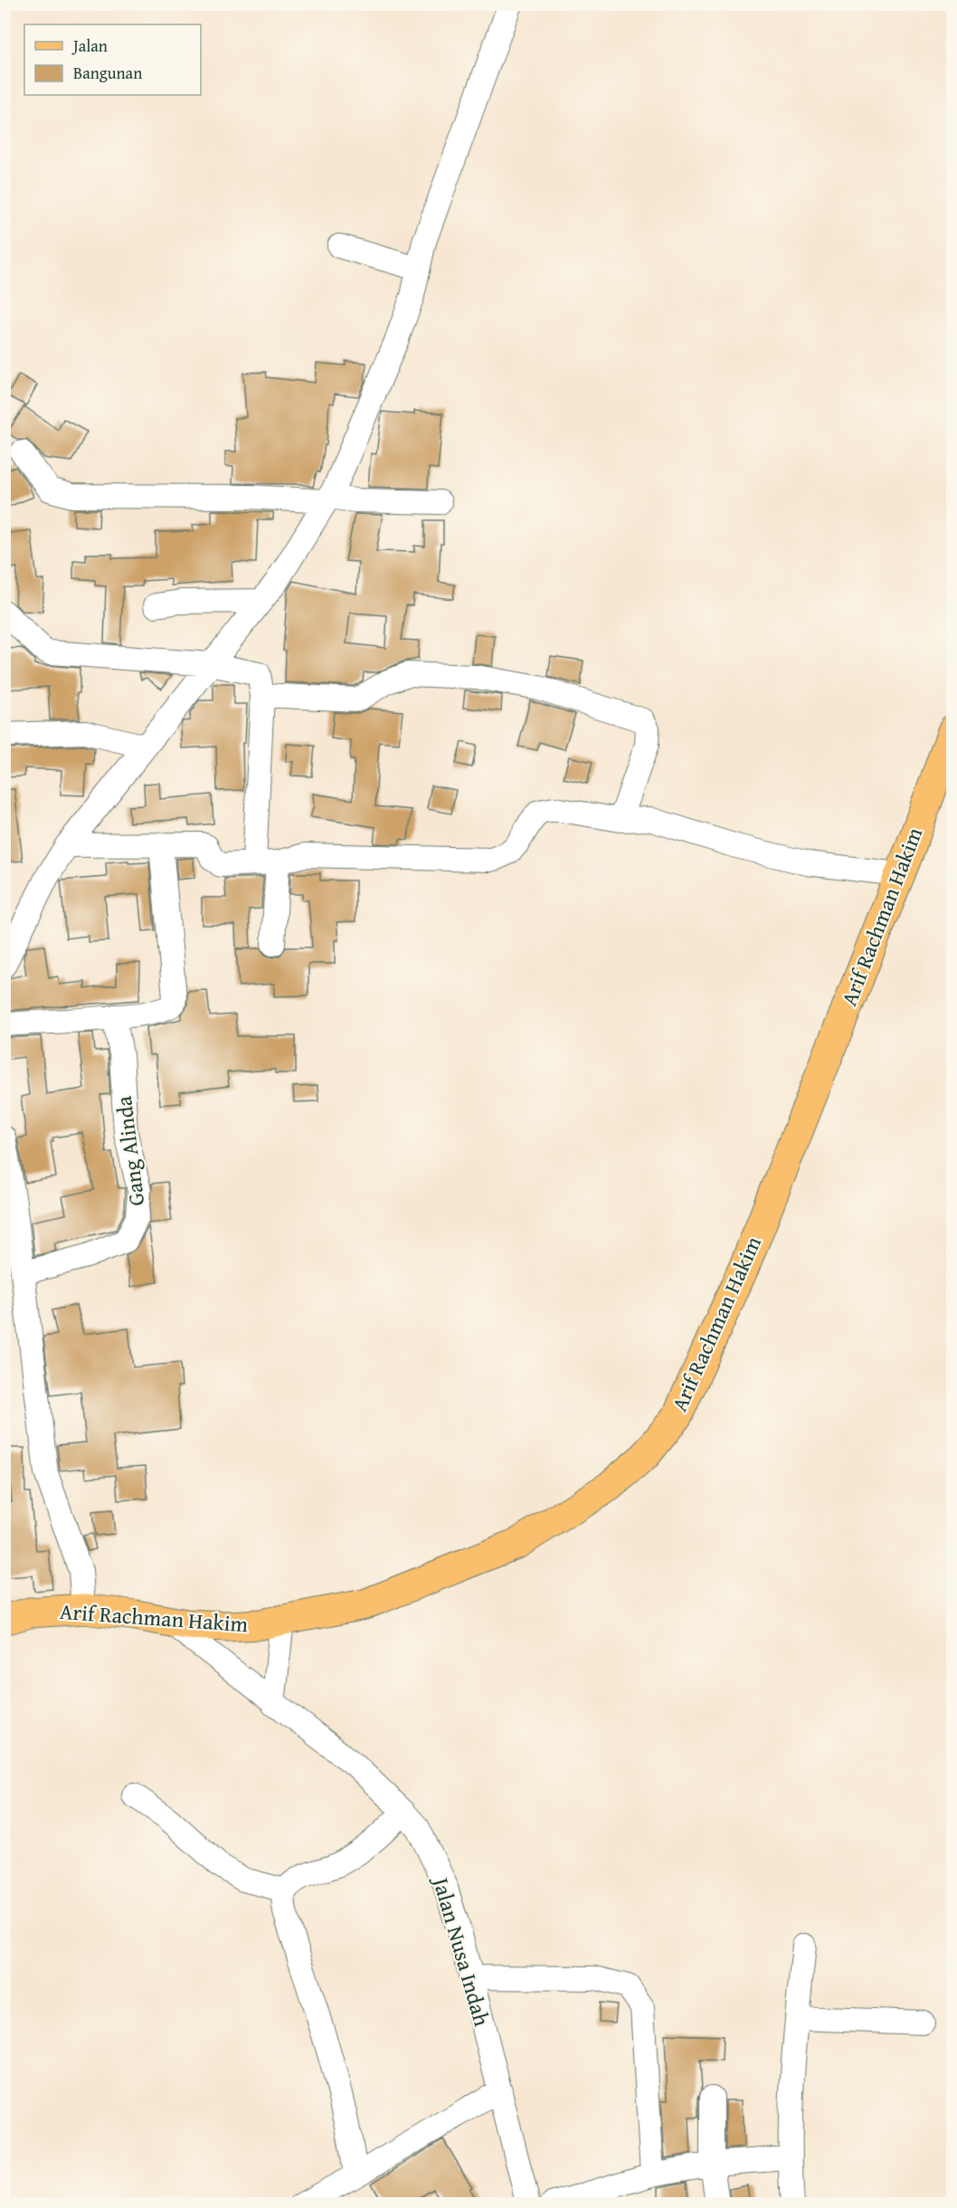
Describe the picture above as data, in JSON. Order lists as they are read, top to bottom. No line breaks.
{"streets":{"main road":["Arif Rachman Hakim"],"street":["Gang Alinda","Jalan Nusa Indah"]},"crossings":[["Arif Rachman Hakim","Jalan Nusa Indah"]],"legend":["Jalan","Bangunan"]}
